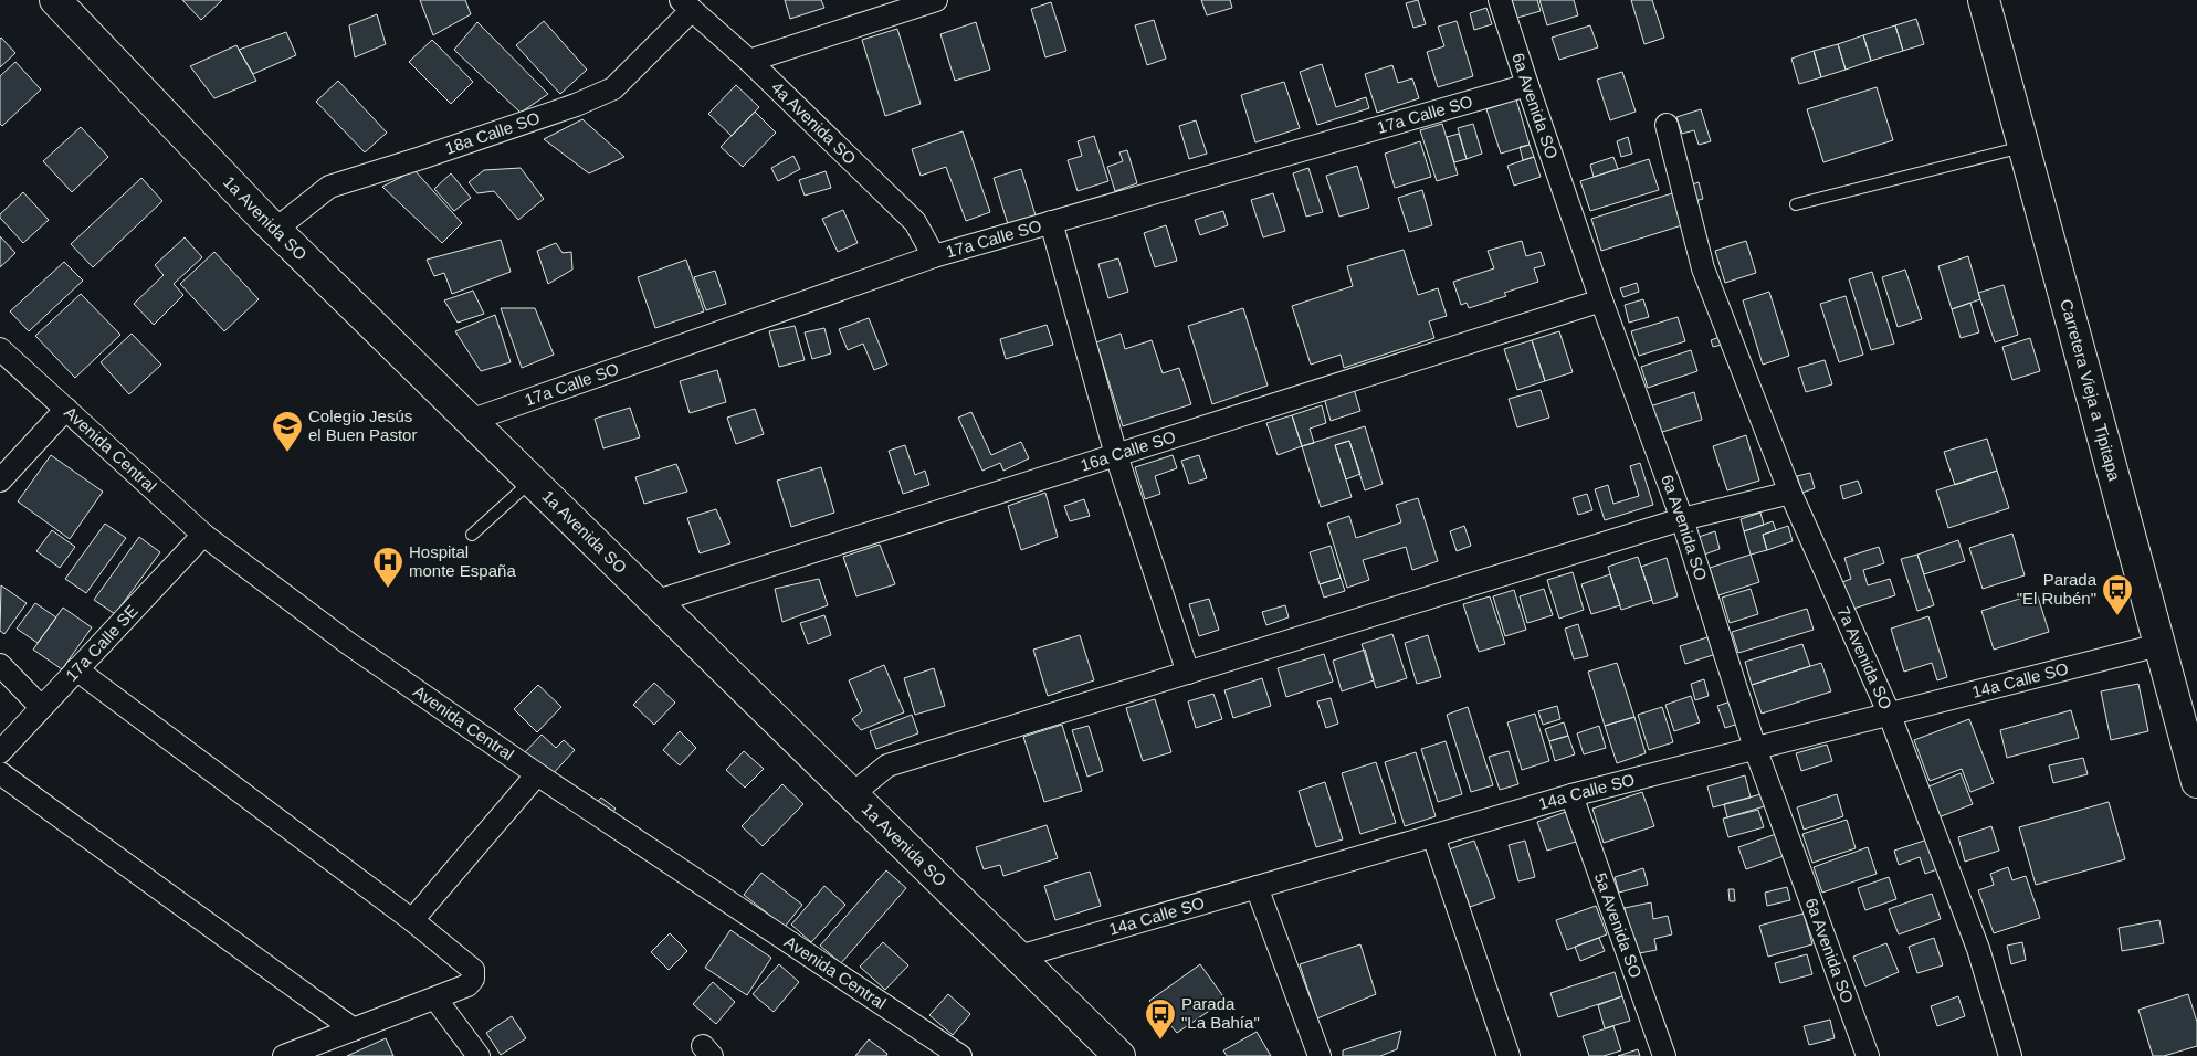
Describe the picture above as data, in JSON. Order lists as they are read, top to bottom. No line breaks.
{"streets":{"main road":["1a Avenida SO","Carretera Vieja a Tipitapa"],"street":["6a Avenida SO","17a Calle SO","4a Avenida SO","18a Calle SO","Avenida Central","16a Calle SO","17a Calle SE","7a Avenida SO","14a Calle SO","5a Avenida SO"]},"crossings":[["6a Avenida SO","17a Calle SO"],["6a Avenida SO","16a Calle SO"],["6a Avenida SO","14a Calle SO"],["17a Calle SO","4a Avenida SO"],["17a Calle SO","1a Avenida SO"],["4a Avenida SO","18a Calle SO"],["18a Calle SO","1a Avenida SO"],["1a Avenida SO","16a Calle SO"],["1a Avenida SO","14a Calle SO"],["Carretera Vieja a Tipitapa","14a Calle SO"],["Avenida Central","17a Calle SE"],["7a Avenida SO","14a Calle SO"],["14a Calle SO","5a Avenida SO"]],"places":{"school or university":["Colegio Jesús el Buen Pastor"],"hospital":["Hospital monte España"],"bus stop":["Parada \"El Rubén\"","Parada \"La Bahía\""]}}
